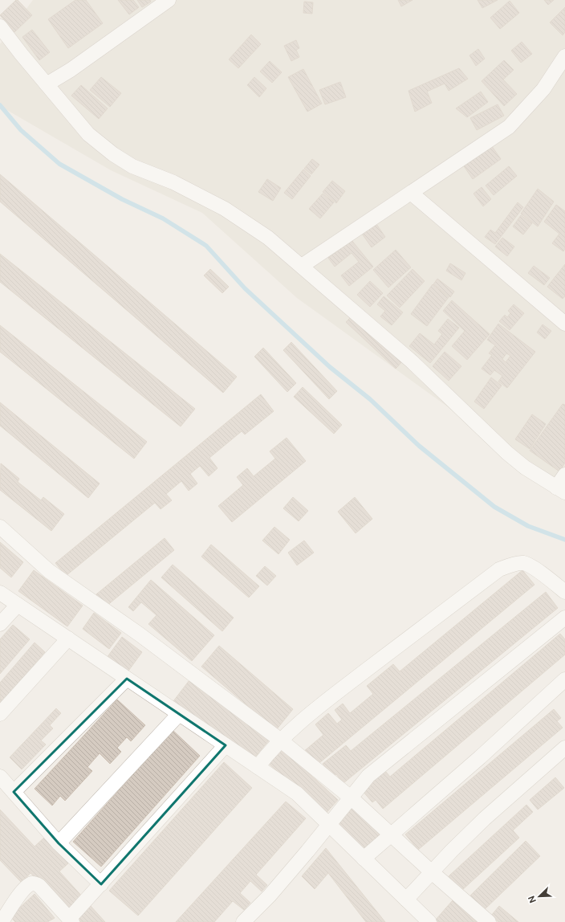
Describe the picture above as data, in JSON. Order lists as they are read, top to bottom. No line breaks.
{"north":"bottom left"}
